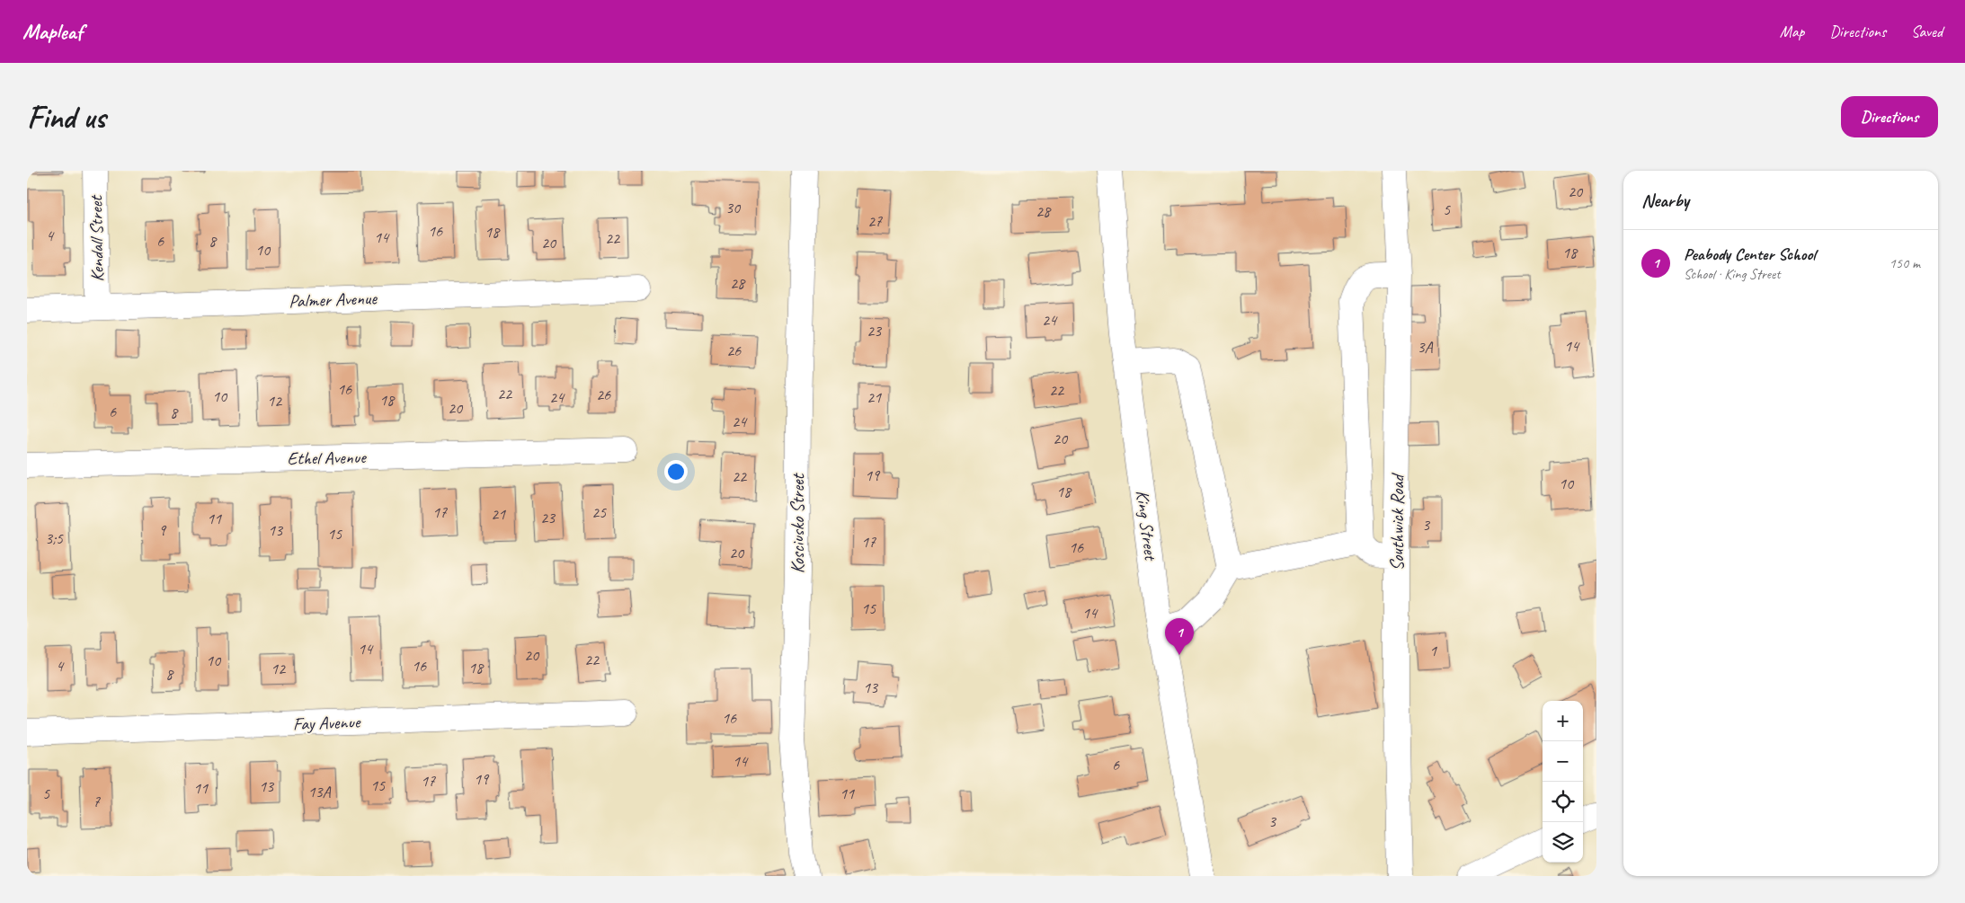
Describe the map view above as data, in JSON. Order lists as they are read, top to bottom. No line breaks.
{"streets":{"street":["Kendall Street","Palmer Avenue","Ethel Avenue","Southwick Road","Kosciusko Street","King Street","Fay Avenue"]},"crossings":[["Kendall Street","Palmer Avenue"]],"house_numbers":["20","30","5","28","27","16","18","4","14","22","6","8","20","10","18","28","24","23","14","3A","26","16","22","22","26","10","24","21","18","12","20","6","8","24","20","19","22","10","18","17","25","21","23","11","3","9","13","15","3;5","17","16","20","15","14","14","1","20","22","10","4","16","18","12","8","13","16","14","6","19","17","15","13","11","13A","5","11","7","3"],"page":{"header":"Mapleaf","nav":["Map","Directions","Saved"],"buttons":"Directions","title":"Find us","heading":"Nearby","list":[{"mark":"1","name":"Peabody Center School","note":"School · King Street","value":"150 m"}],"pins":"1","map_buttons":["+","−"]}}
